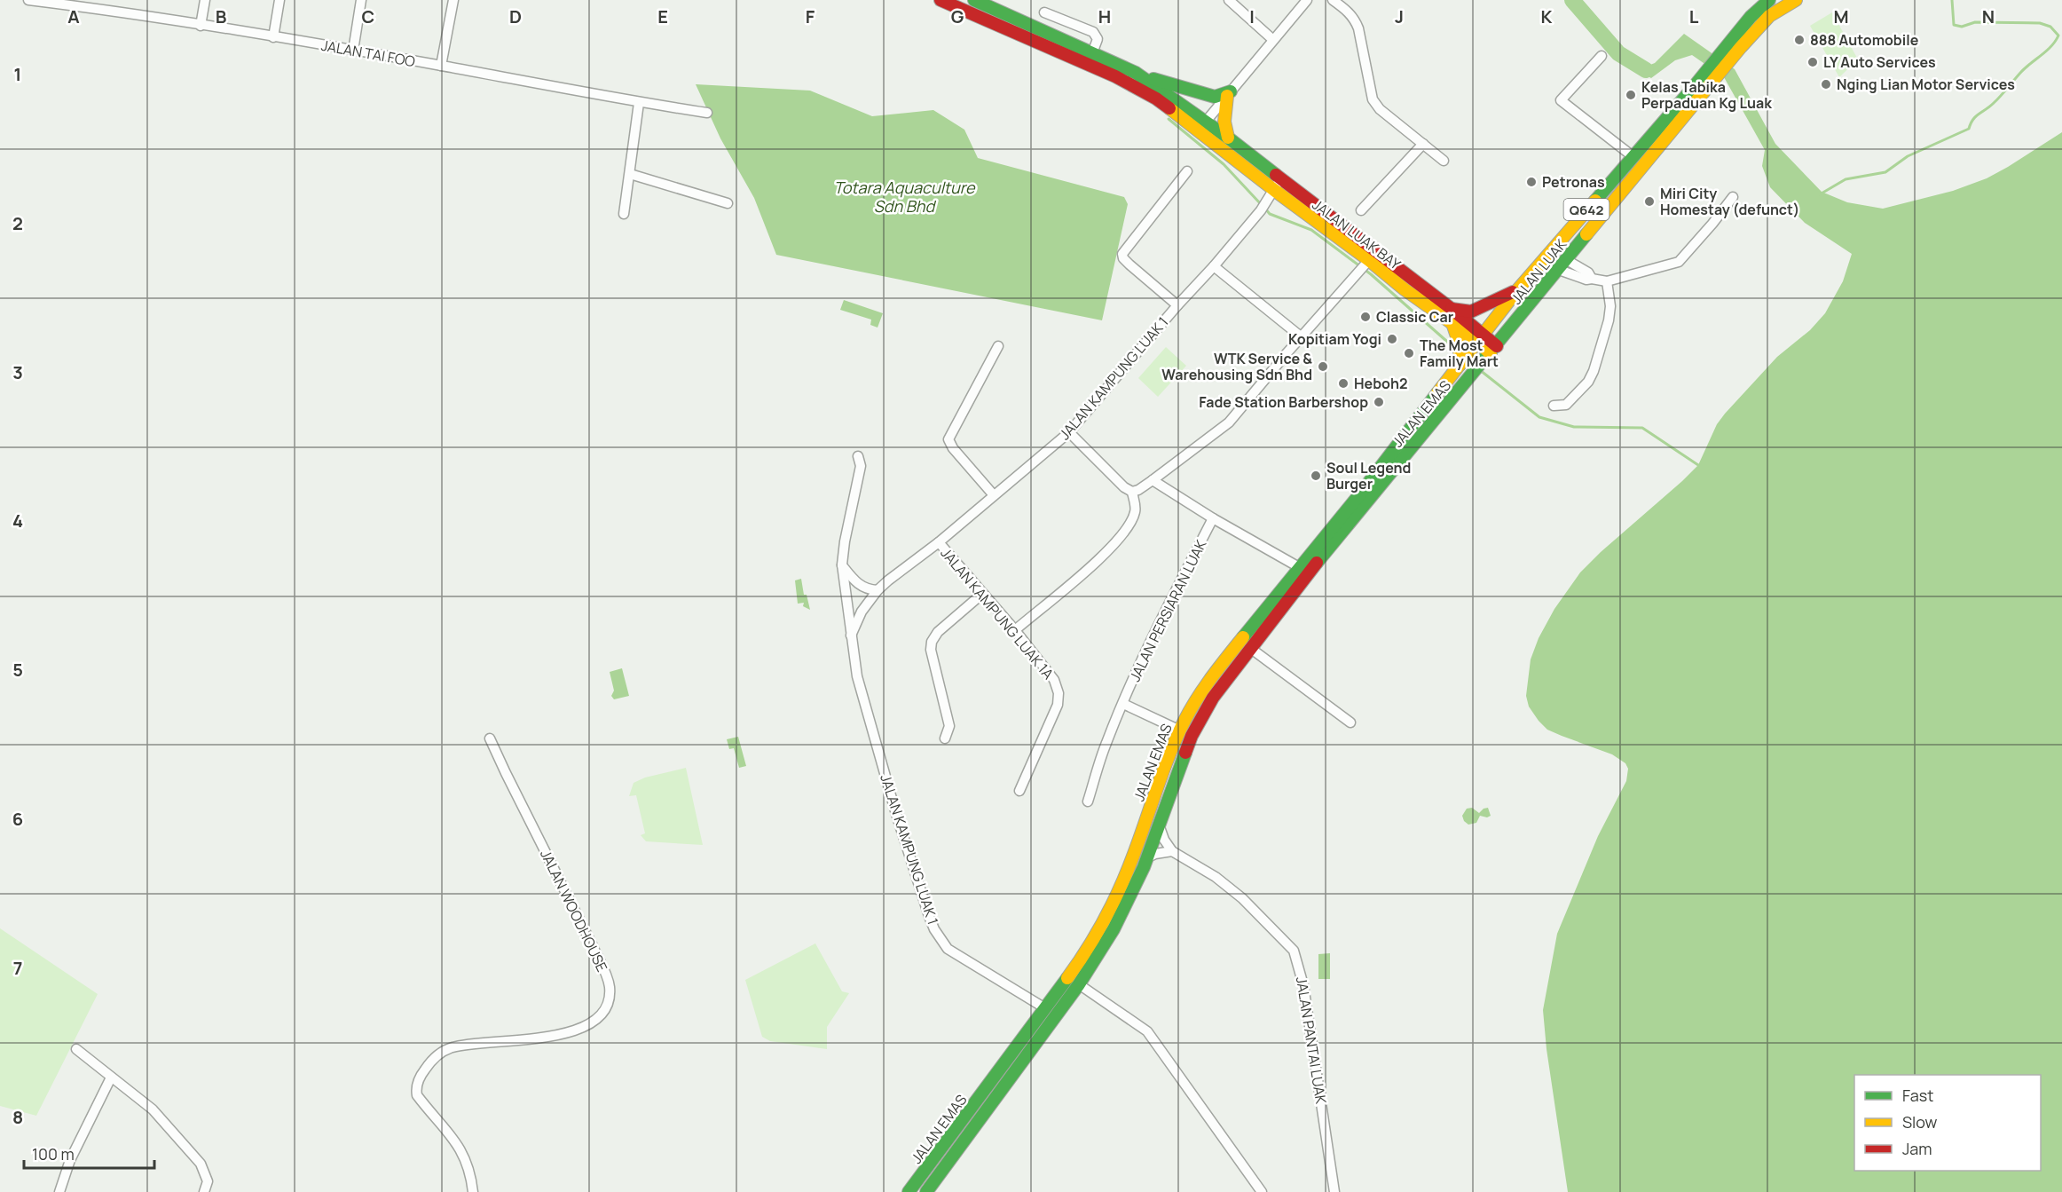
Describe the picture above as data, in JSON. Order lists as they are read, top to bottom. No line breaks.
{"streets":{"main road":["Q642","JALAN LUAK BAY","JALAN LUAK","JALAN EMAS"],"street":["JALAN TAI FOO","JALAN KAMPUNG LUAK 1","JALAN PERSIARAN LUAK","JALAN KAMPUNG LUAK 1A","JALAN WOODHOUSE","JALAN PANTAI LUAK"]},"crossings":[["JALAN LUAK BAY","JALAN LUAK"],["JALAN LUAK BAY","JALAN KAMPUNG LUAK 1"],["JALAN LUAK","JALAN EMAS"],["JALAN KAMPUNG LUAK 1","JALAN EMAS"],["JALAN KAMPUNG LUAK 1","JALAN KAMPUNG LUAK 1A"],["JALAN EMAS","JALAN PANTAI LUAK"]],"water":["Totara Aquaculture Sdn Bhd"],"places":["888 Automobile","LY Auto Services","Nging Lian Motor Services","Kelas Tabika Perpaduan Kg Luak","Petronas","Miri City Homestay (defunct)","Classic Car","Kopitiam Yogi","The Most Family Mart","WTK Service & Warehousing Sdn Bhd","Heboh2","Fade Station Barbershop","Soul Legend Burger"],"legend":["Fast","Slow","Jam"],"scale_bar":"100 m","grid":{"columns":["A","B","C","D","E","F","G","H","I","J","K","L","M","N"],"rows":["1","2","3","4","5","6","7","8"]}}
